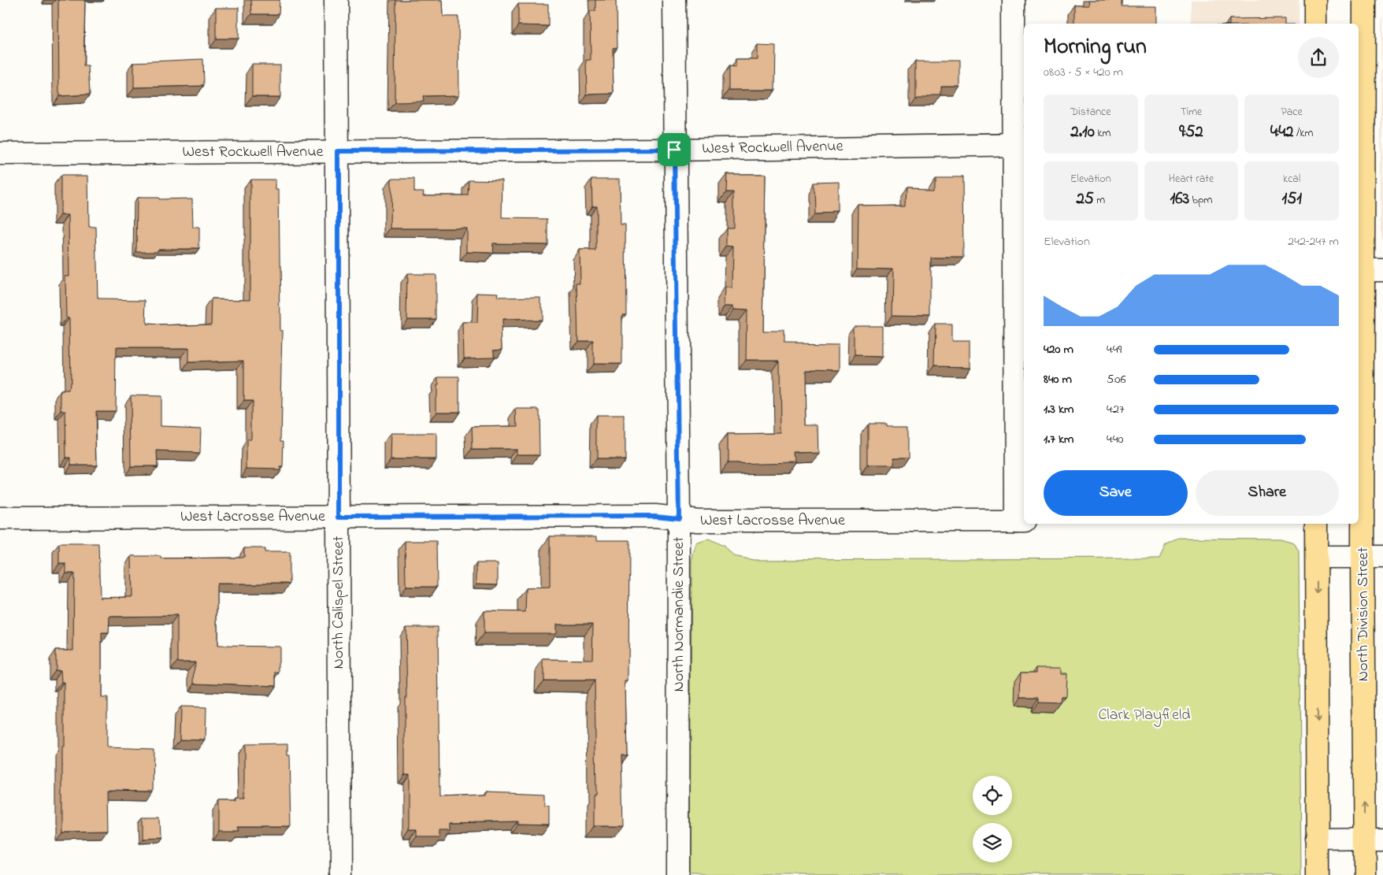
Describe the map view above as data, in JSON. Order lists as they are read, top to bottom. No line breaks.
{"streets":{"main road":["North Division Street"],"street":["West Rockwell Avenue","West Lacrosse Avenue","North Calispel Street","North Normandie Street"]},"crossings":[["West Rockwell Avenue","North Calispel Street"],["West Rockwell Avenue","North Normandie Street"],["West Lacrosse Avenue","North Calispel Street"],["West Lacrosse Avenue","North Normandie Street"]],"parks":["Clark Playfield"],"page":{"heading":["Morning run","08:03 · 5 × 420 m"],"stats":[["Distance","2.10 km"],["Time","9:52"],["Pace","4:42 /km"],["Elevation","25 m"],["Heart rate","163 bpm"],["kcal","151"]],"chart":["Elevation","242–247 m"],"list":[{"name":"420 m","note":"4:49"},{"name":"840 m","note":"5:06"},{"name":"1.3 km","note":"4:27"},{"name":"1.7 km","note":"4:40"}],"buttons":["Save","Share"]}}
